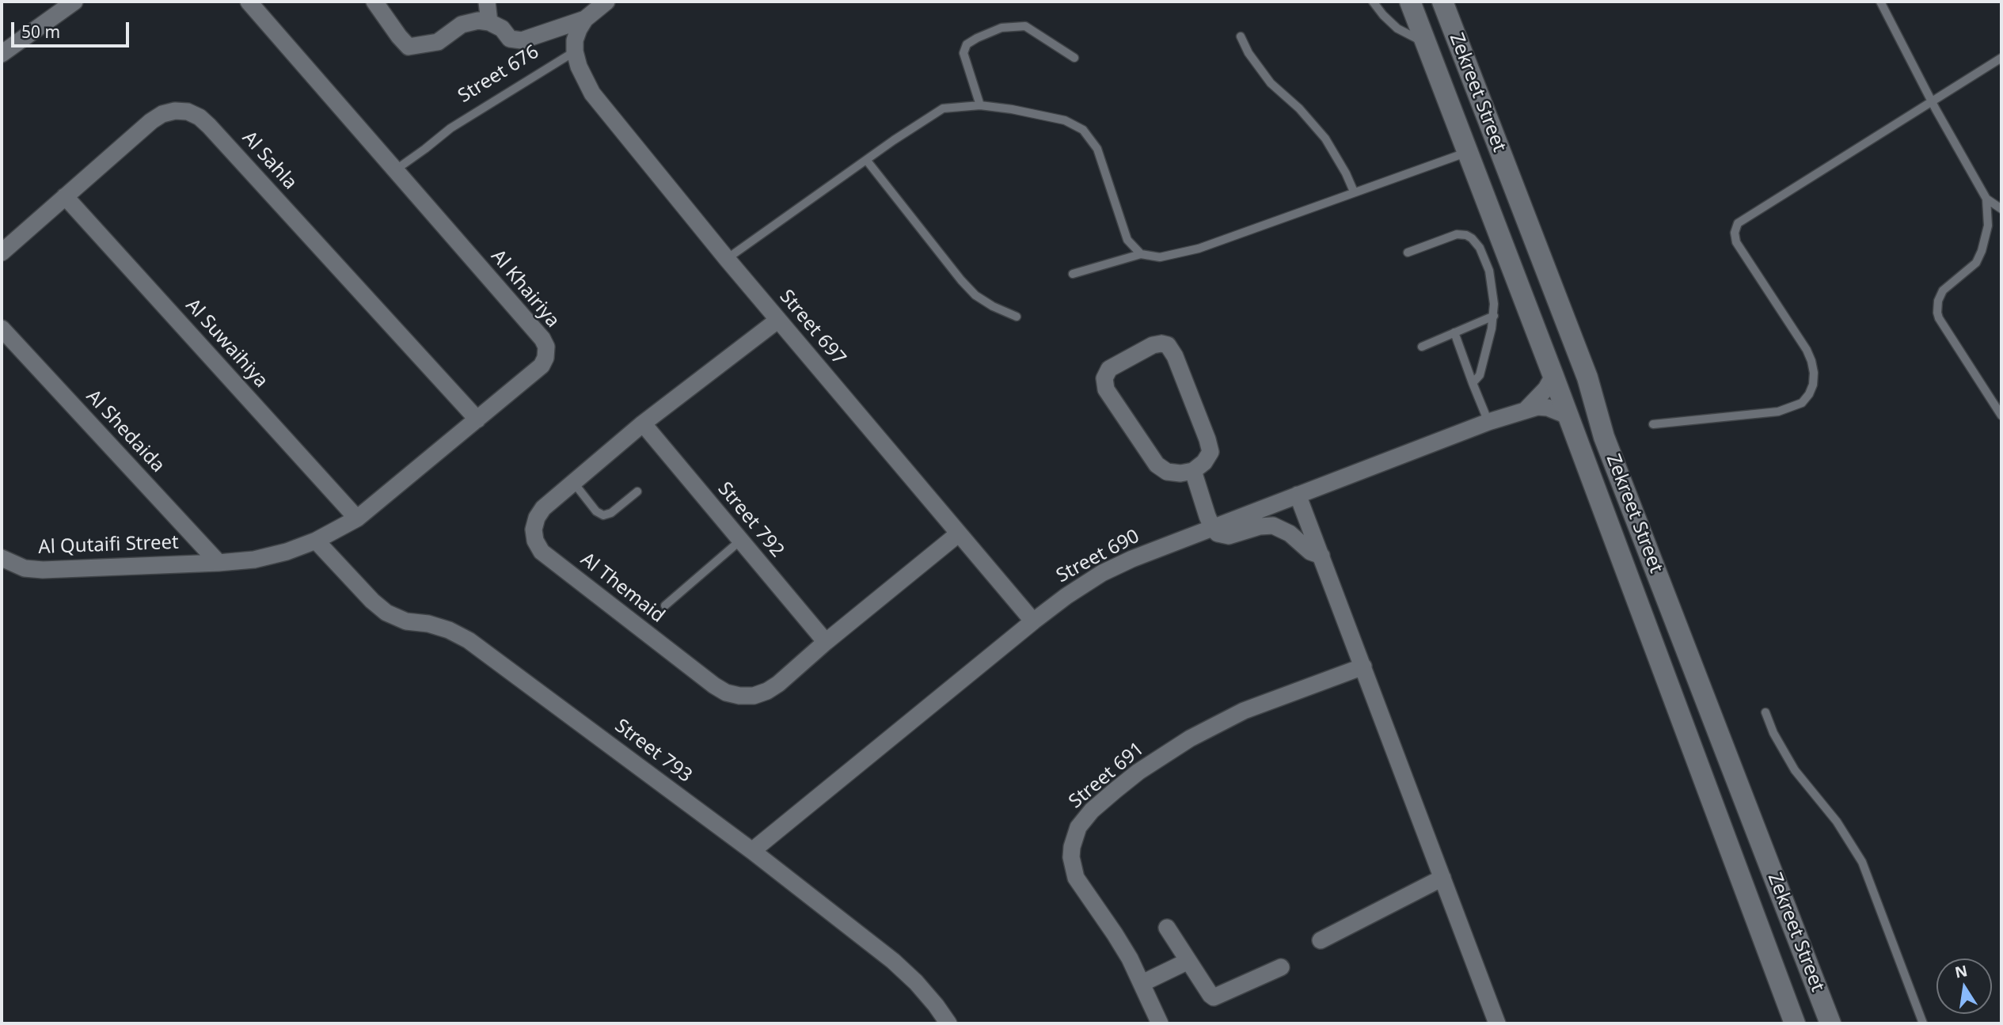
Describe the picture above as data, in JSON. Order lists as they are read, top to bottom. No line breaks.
{"streets":{"street":["Zekreet Street","Al Sahla","Al Khairiya","Street 697","Al Suwaihiya","Al Shedaida","Street 792","Al Qutaifi Street","Street 690","Al Themaid","Street 793","Street 691"],"lane":["Street 676"]},"crossings":[["Street 676","Al Khairiya"],["Street 676","Street 697"],["Zekreet Street","Street 690"],["Al Sahla","Al Khairiya"],["Al Sahla","Al Suwaihiya"],["Al Khairiya","Al Suwaihiya"],["Al Khairiya","Al Shedaida"],["Al Khairiya","Al Qutaifi Street"],["Al Khairiya","Street 793"],["Street 697","Street 690"],["Street 697","Al Themaid"],["Al Shedaida","Al Qutaifi Street"],["Street 792","Al Themaid"],["Street 690","Street 793"]],"scale_bar":"50 m","north":"top"}
